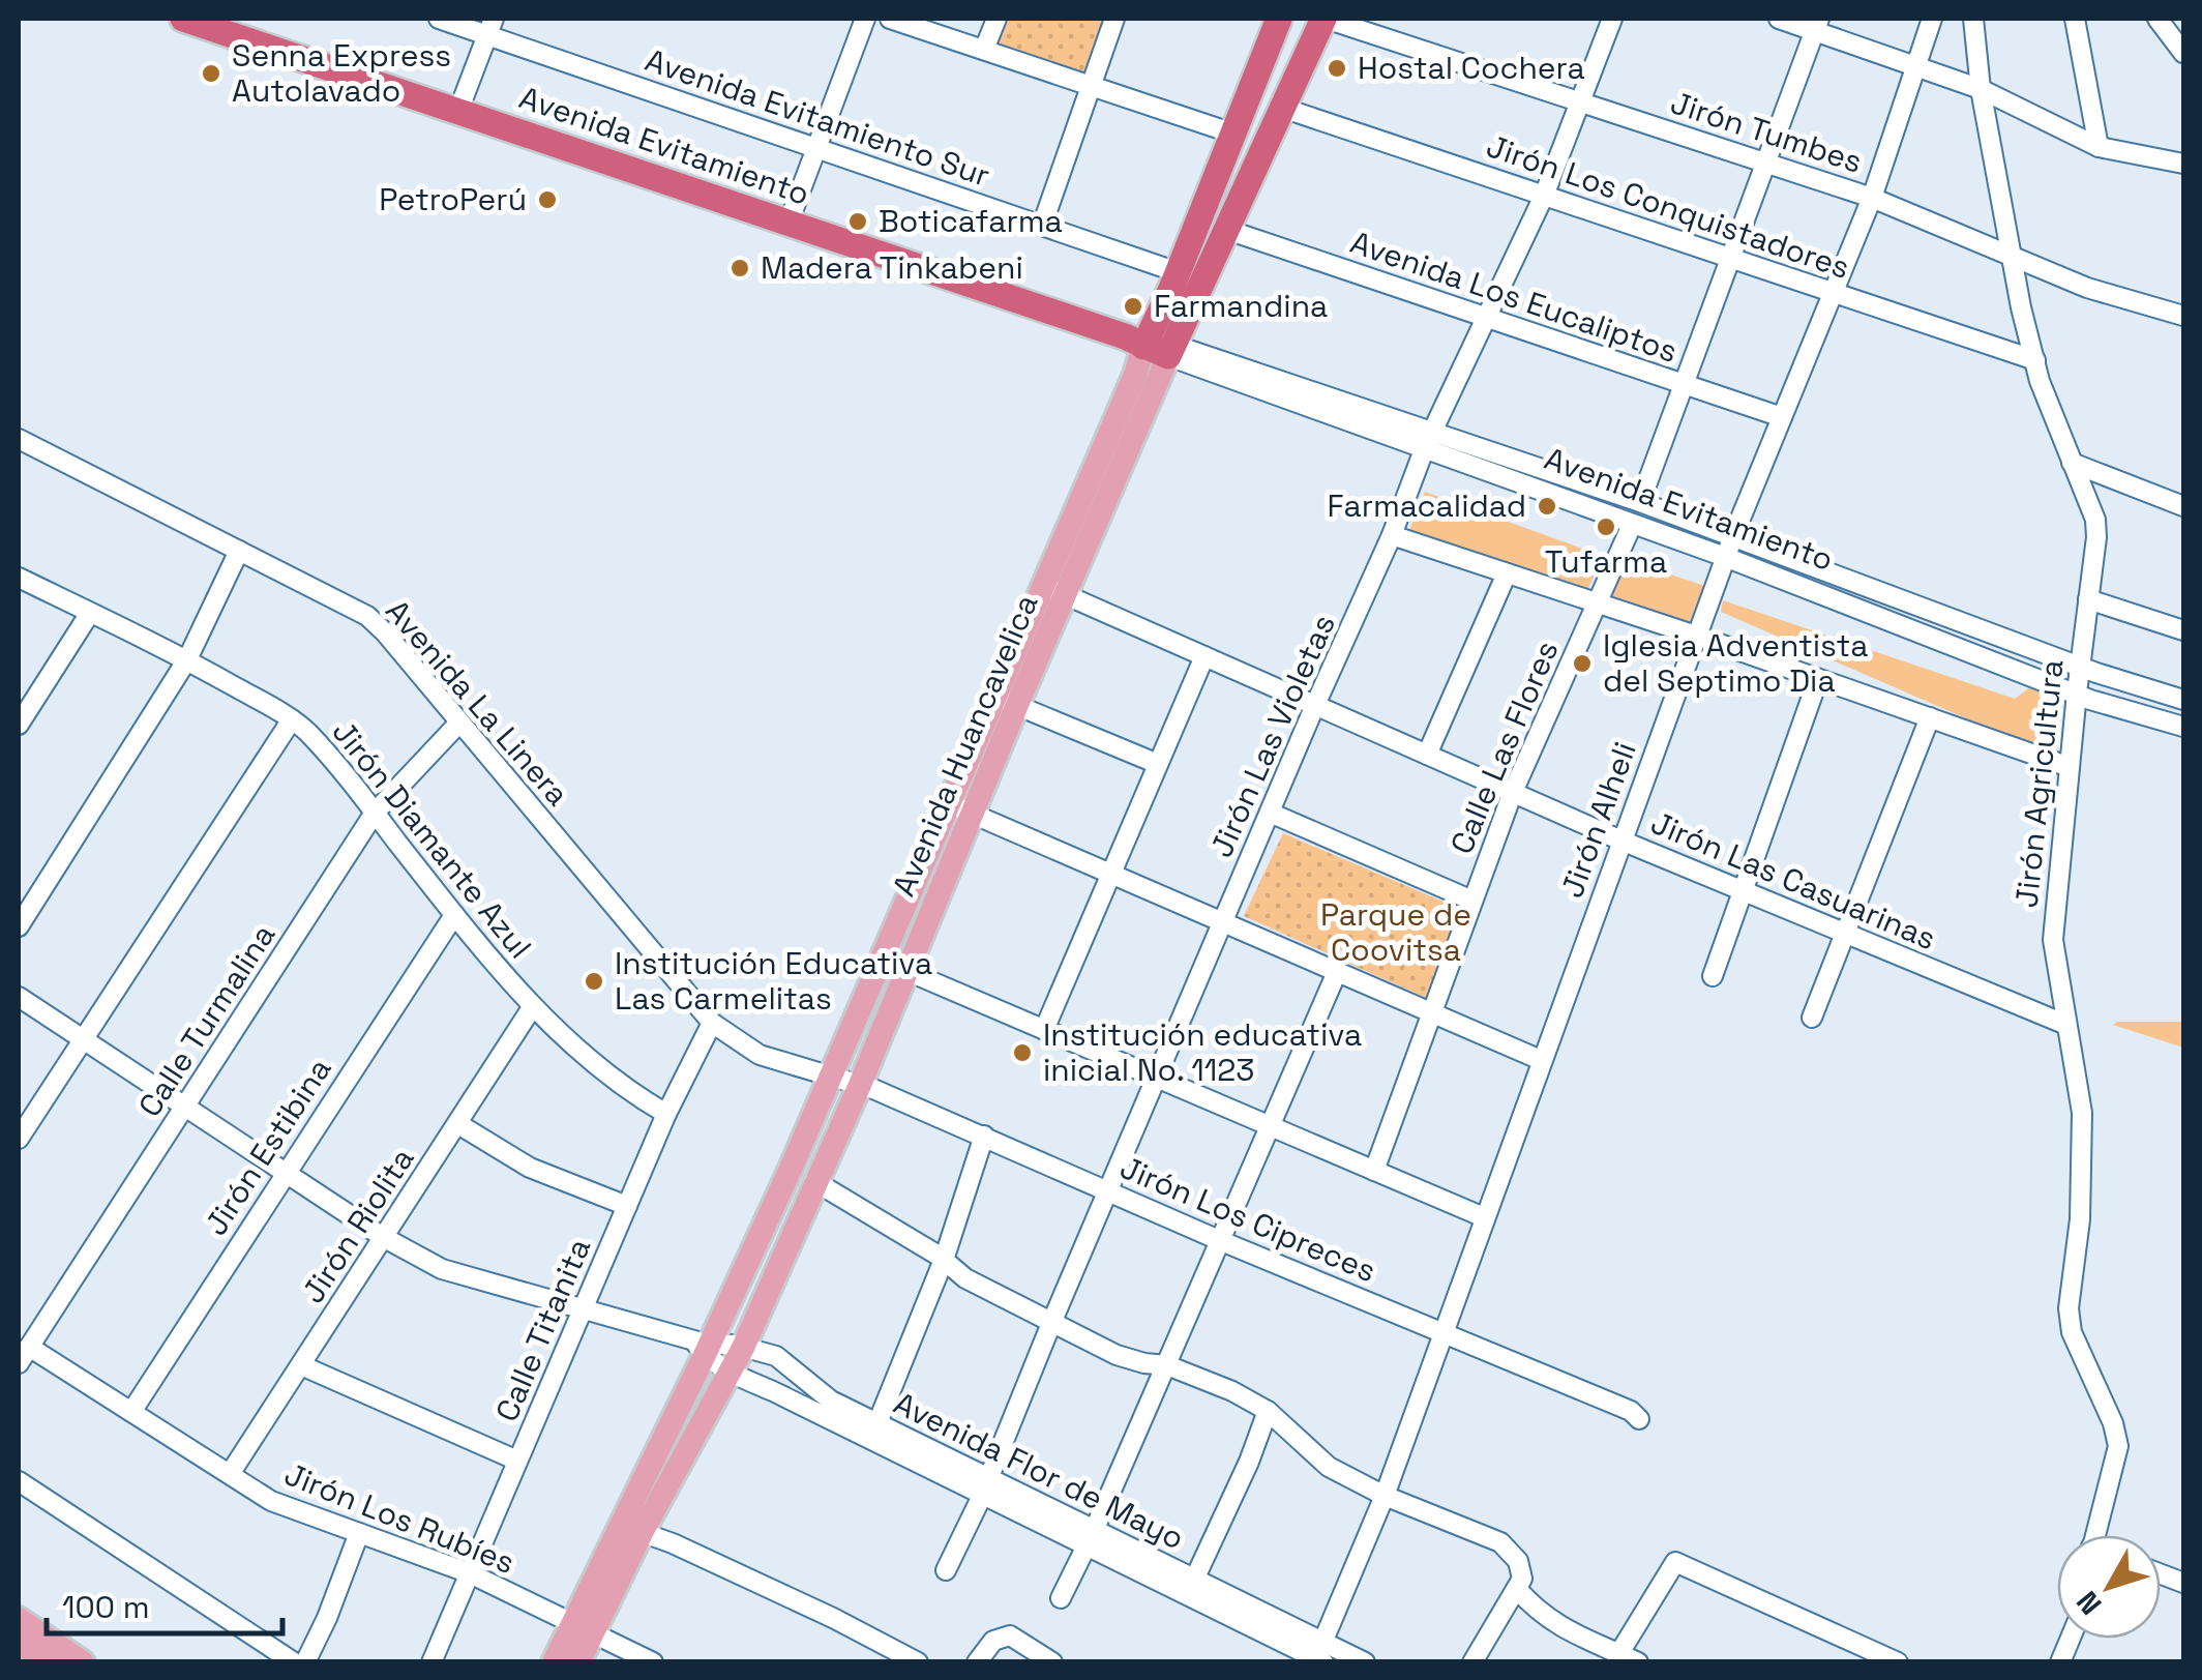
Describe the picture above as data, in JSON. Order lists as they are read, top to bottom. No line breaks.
{"streets":{"highway":["Avenida Evitamiento","Avenida Huancavelica"],"street":["Avenida Evitamiento Sur","Jirón Tumbes","Jirón Los Conquistadores","Avenida Los Eucaliptos","Avenida La Linera","Jirón Las Violetas","Calle Las Flores","Jirón Agricultura","Jirón Alheli","Jirón Diamante Azul","Jirón Las Casuarinas","Calle Turmalina","Jirón Estibina","Jirón Los Cipreces","Jirón Riolita","Calle Titanita","Avenida Flor de Mayo","Jirón Los Rubíes"]},"crossings":[["Avenida Evitamiento Sur","Avenida Huancavelica"],["Jirón Tumbes","Jirón Las Violetas"],["Jirón Tumbes","Avenida Huancavelica"],["Jirón Tumbes","Jirón Agricultura"],["Jirón Tumbes","Jirón Alheli"],["Avenida Evitamiento","Jirón Las Violetas"],["Avenida Evitamiento","Avenida Huancavelica"],["Avenida Evitamiento","Calle Las Flores"],["Avenida Evitamiento","Jirón Agricultura"],["Avenida Evitamiento","Jirón Alheli"],["Jirón Los Conquistadores","Jirón Las Violetas"],["Jirón Los Conquistadores","Avenida Huancavelica"],["Jirón Los Conquistadores","Jirón Agricultura"],["Jirón Los Conquistadores","Jirón Alheli"],["Avenida Los Eucaliptos","Jirón Las Violetas"],["Avenida Los Eucaliptos","Avenida Huancavelica"],["Avenida Los Eucaliptos","Jirón Alheli"],["Avenida La Linera","Avenida Huancavelica"],["Avenida La Linera","Calle Turmalina"],["Avenida La Linera","Jirón Los Cipreces"],["Avenida La Linera","Calle Titanita"],["Jirón Las Violetas","Jirón Las Casuarinas"],["Jirón Las Violetas","Jirón Los Cipreces"],["Jirón Las Violetas","Avenida Flor de Mayo"],["Avenida Huancavelica","Jirón Las Casuarinas"],["Avenida Huancavelica","Jirón Los Cipreces"],["Avenida Huancavelica","Avenida Flor de Mayo"],["Avenida Huancavelica","Jirón Los Rubíes"],["Calle Las Flores","Jirón Las Casuarinas"],["Jirón Agricultura","Jirón Las Casuarinas"],["Jirón Alheli","Jirón Las Casuarinas"],["Jirón Alheli","Jirón Los Cipreces"],["Jirón Alheli","Avenida Flor de Mayo"],["Jirón Diamante Azul","Calle Turmalina"],["Jirón Diamante Azul","Jirón Estibina"],["Jirón Diamante Azul","Jirón Riolita"],["Jirón Diamante Azul","Calle Titanita"],["Calle Turmalina","Avenida Flor de Mayo"],["Calle Turmalina","Jirón Los Rubíes"],["Jirón Estibina","Avenida Flor de Mayo"],["Jirón Estibina","Jirón Los Rubíes"],["Jirón Riolita","Avenida Flor de Mayo"],["Jirón Riolita","Jirón Los Rubíes"],["Calle Titanita","Avenida Flor de Mayo"],["Calle Titanita","Jirón Los Rubíes"]],"parks":["Parque de Coovitsa"],"places":["Hostal Cochera","Senna Express Autolavado","PetroPerú","Boticafarma","Madera Tinkabeni","Farmandina","Farmacalidad","Tufarma","Iglesia Adventista del Septimo Dia","Institución Educativa Las Carmelitas","Institución educativa inicial No. 1123"],"scale_bar":"100 m","north":"bottom left"}
